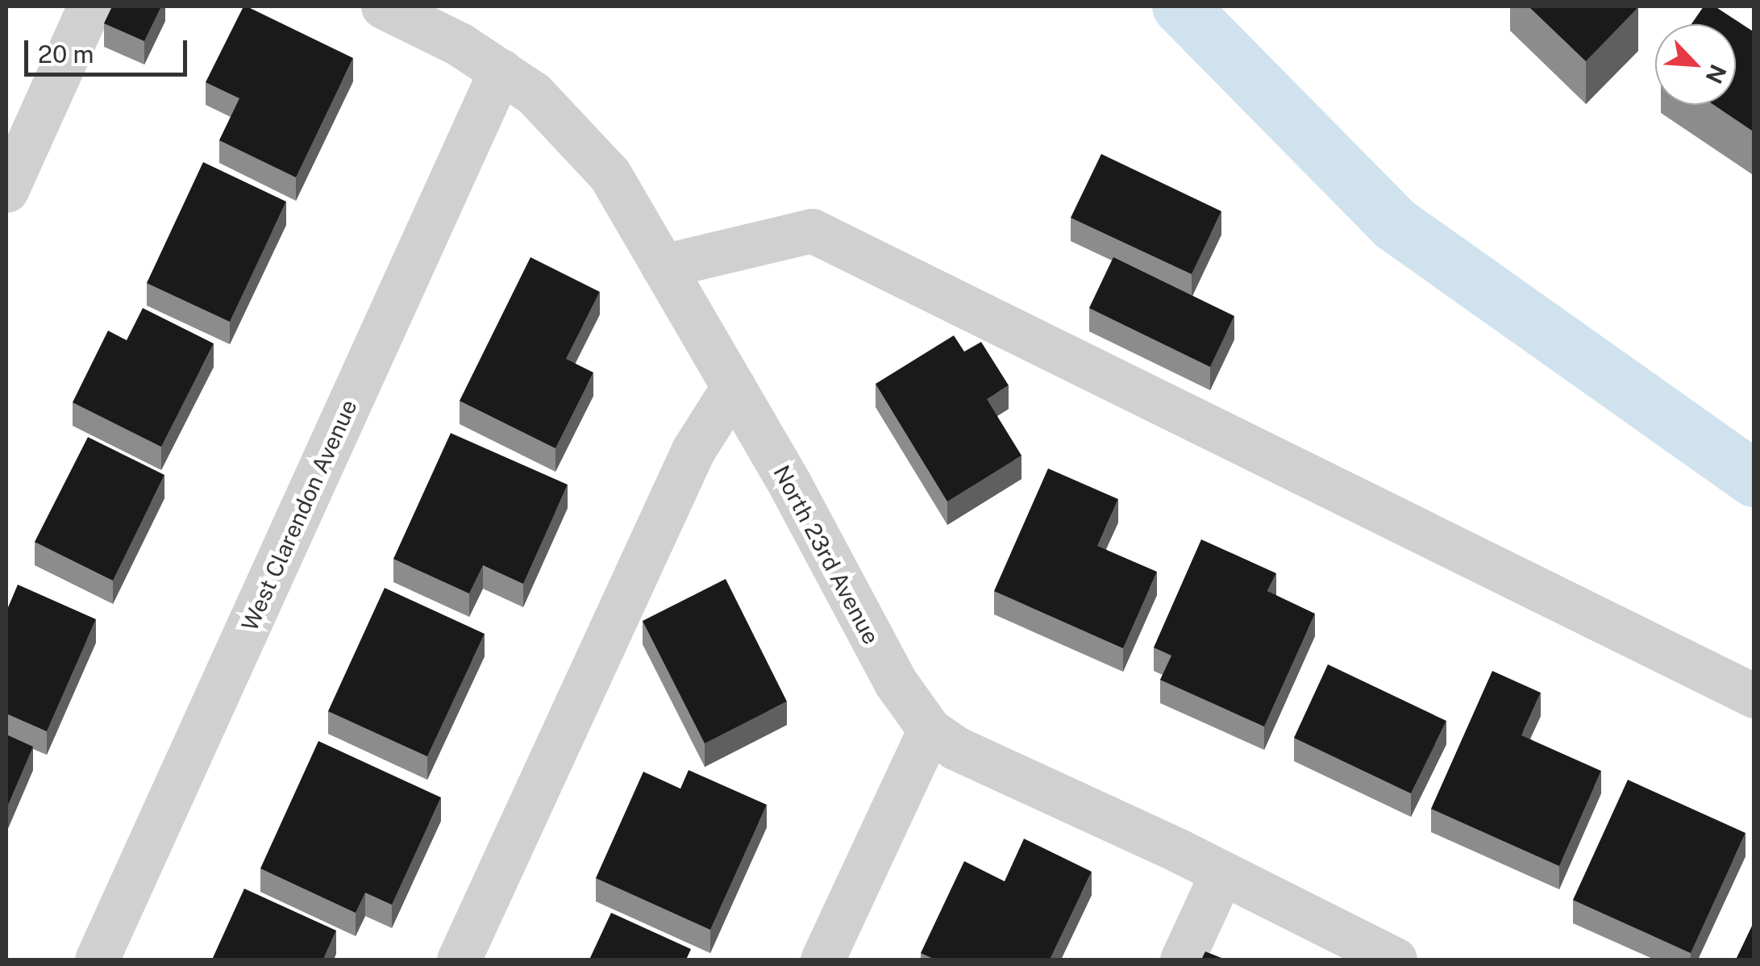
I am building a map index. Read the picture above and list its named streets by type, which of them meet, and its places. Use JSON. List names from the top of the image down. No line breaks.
{"streets":{"street":["West Clarendon Avenue","North 23rd Avenue"]},"crossings":[["West Clarendon Avenue","North 23rd Avenue"]],"scale_bar":"20 m","north":"bottom right"}
